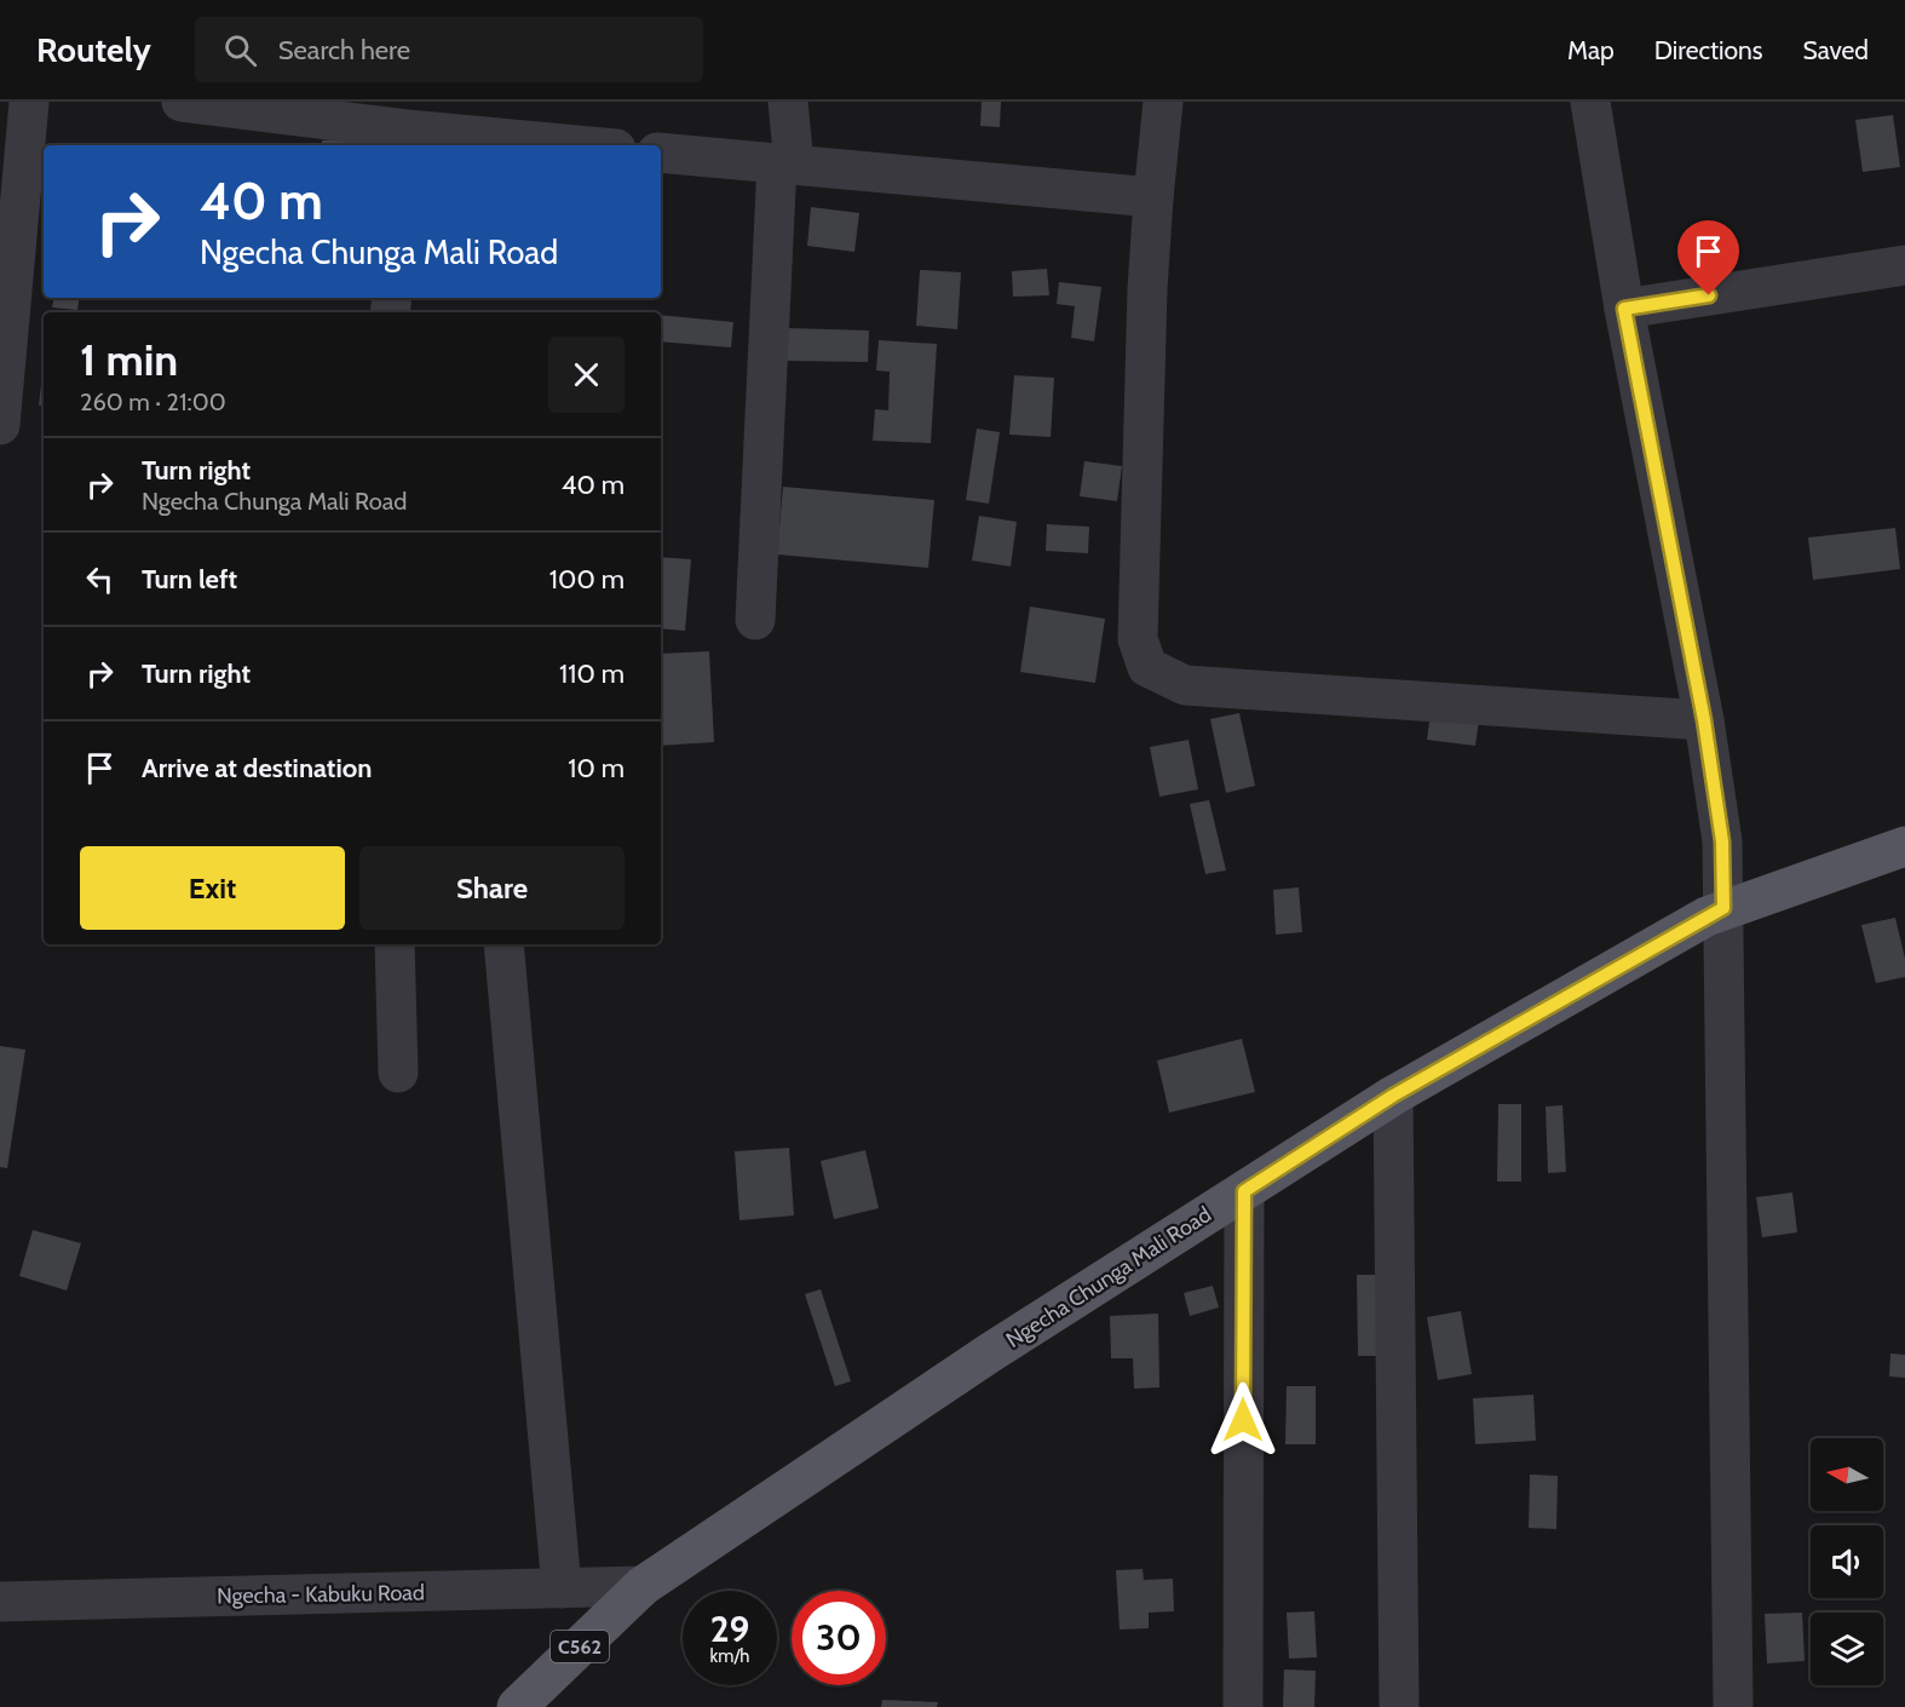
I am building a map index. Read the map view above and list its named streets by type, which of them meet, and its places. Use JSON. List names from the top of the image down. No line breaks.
{"streets":{"main road":["Ngecha Chunga Mali Road","C562"],"street":["Ngecha - Kabuku Road"]},"crossings":[["Ngecha Chunga Mali Road","Ngecha - Kabuku Road"]],"north":"left","page":{"header":"Routely","search":"Search here","nav":["Map","Directions","Saved"],"turn":["40 m","Ngecha Chunga Mali Road"],"heading":["1 min","260 m · 21:00"],"list":[{"name":"Turn right","note":"Ngecha Chunga Mali Road","value":"40 m"},{"name":"Turn left","value":"100 m"},{"name":"Turn right","value":"110 m"},{"name":"Arrive at destination","value":"10 m"}],"buttons":["Exit","Share"],"speed":"29 km/h","limit":"30"}}
